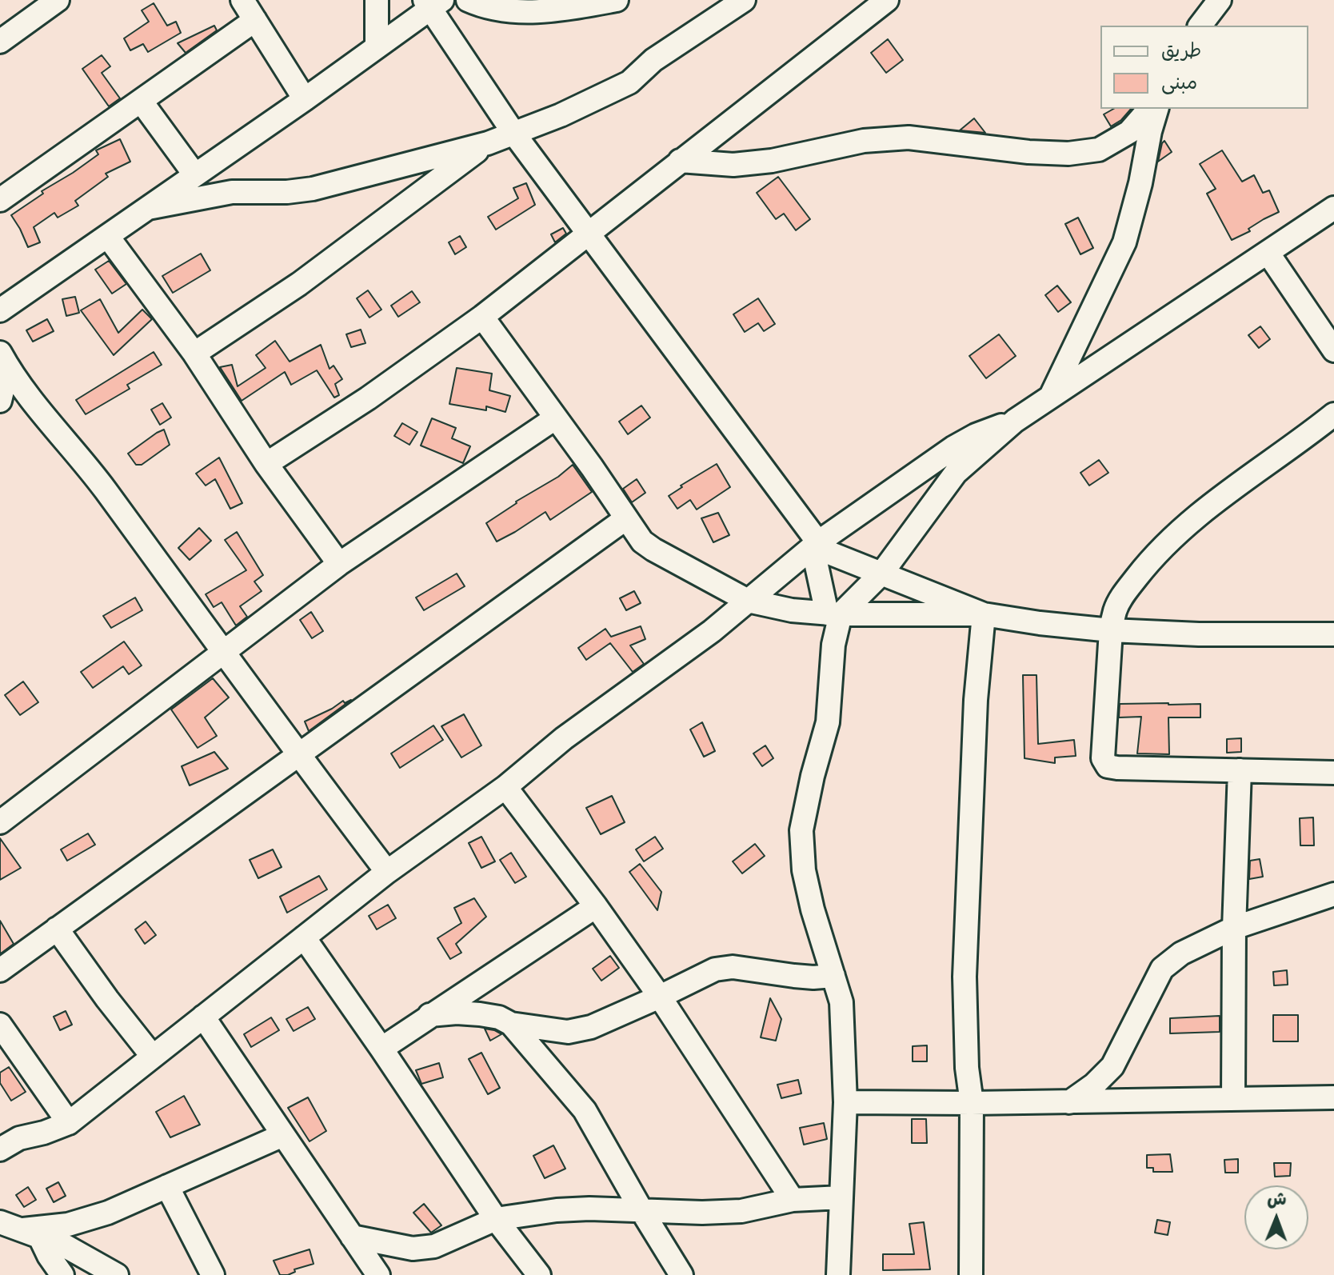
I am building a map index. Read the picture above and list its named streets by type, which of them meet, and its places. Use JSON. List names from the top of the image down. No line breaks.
{"legend":["طريق","مبنى"],"north":"top"}
